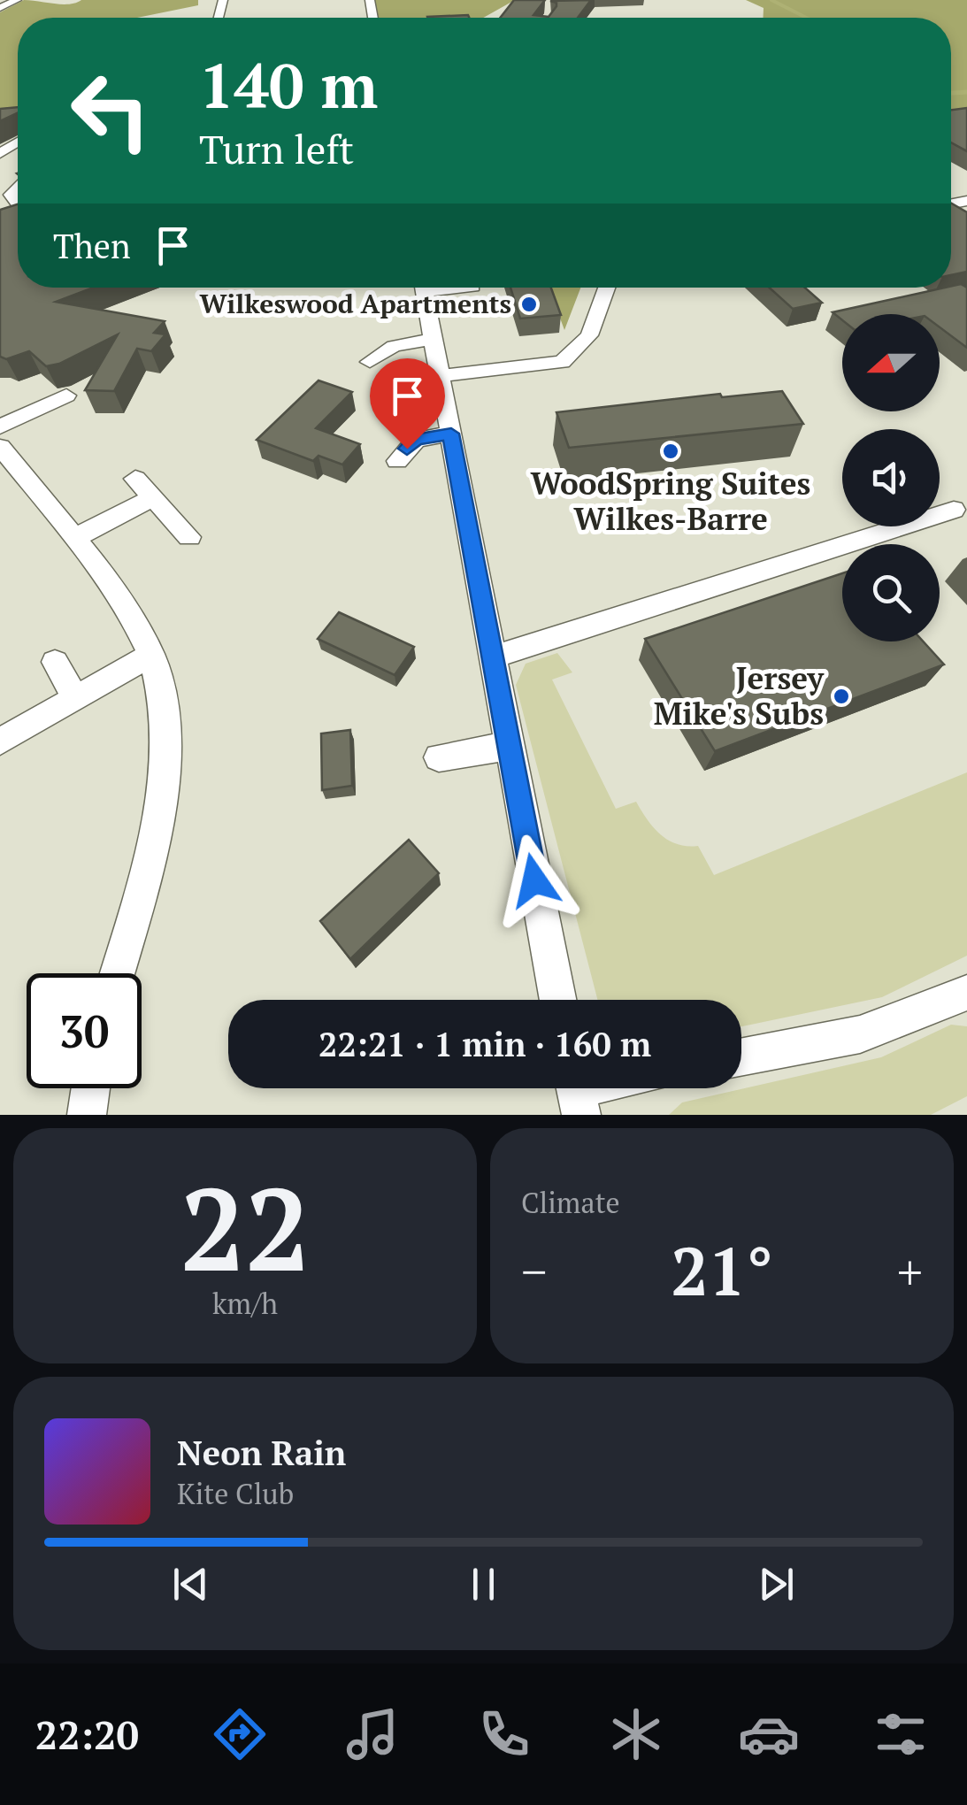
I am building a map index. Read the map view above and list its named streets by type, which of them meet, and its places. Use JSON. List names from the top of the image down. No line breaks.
{"places":["Wilkeswood Apartments","WoodSpring Suites Wilkes-Barre","Jersey Mike's Subs"],"north":"left","page":{"turn":["140 m","Turn left"],"then":"Then","limit":"30","trip":"22:21 · 1 min · 160 m","tile":[["22","km/h"],"Climate"],"heat":["−","21°","+"],"song":["Neon Rain","Kite Club"],"tabs":"22:20"}}
